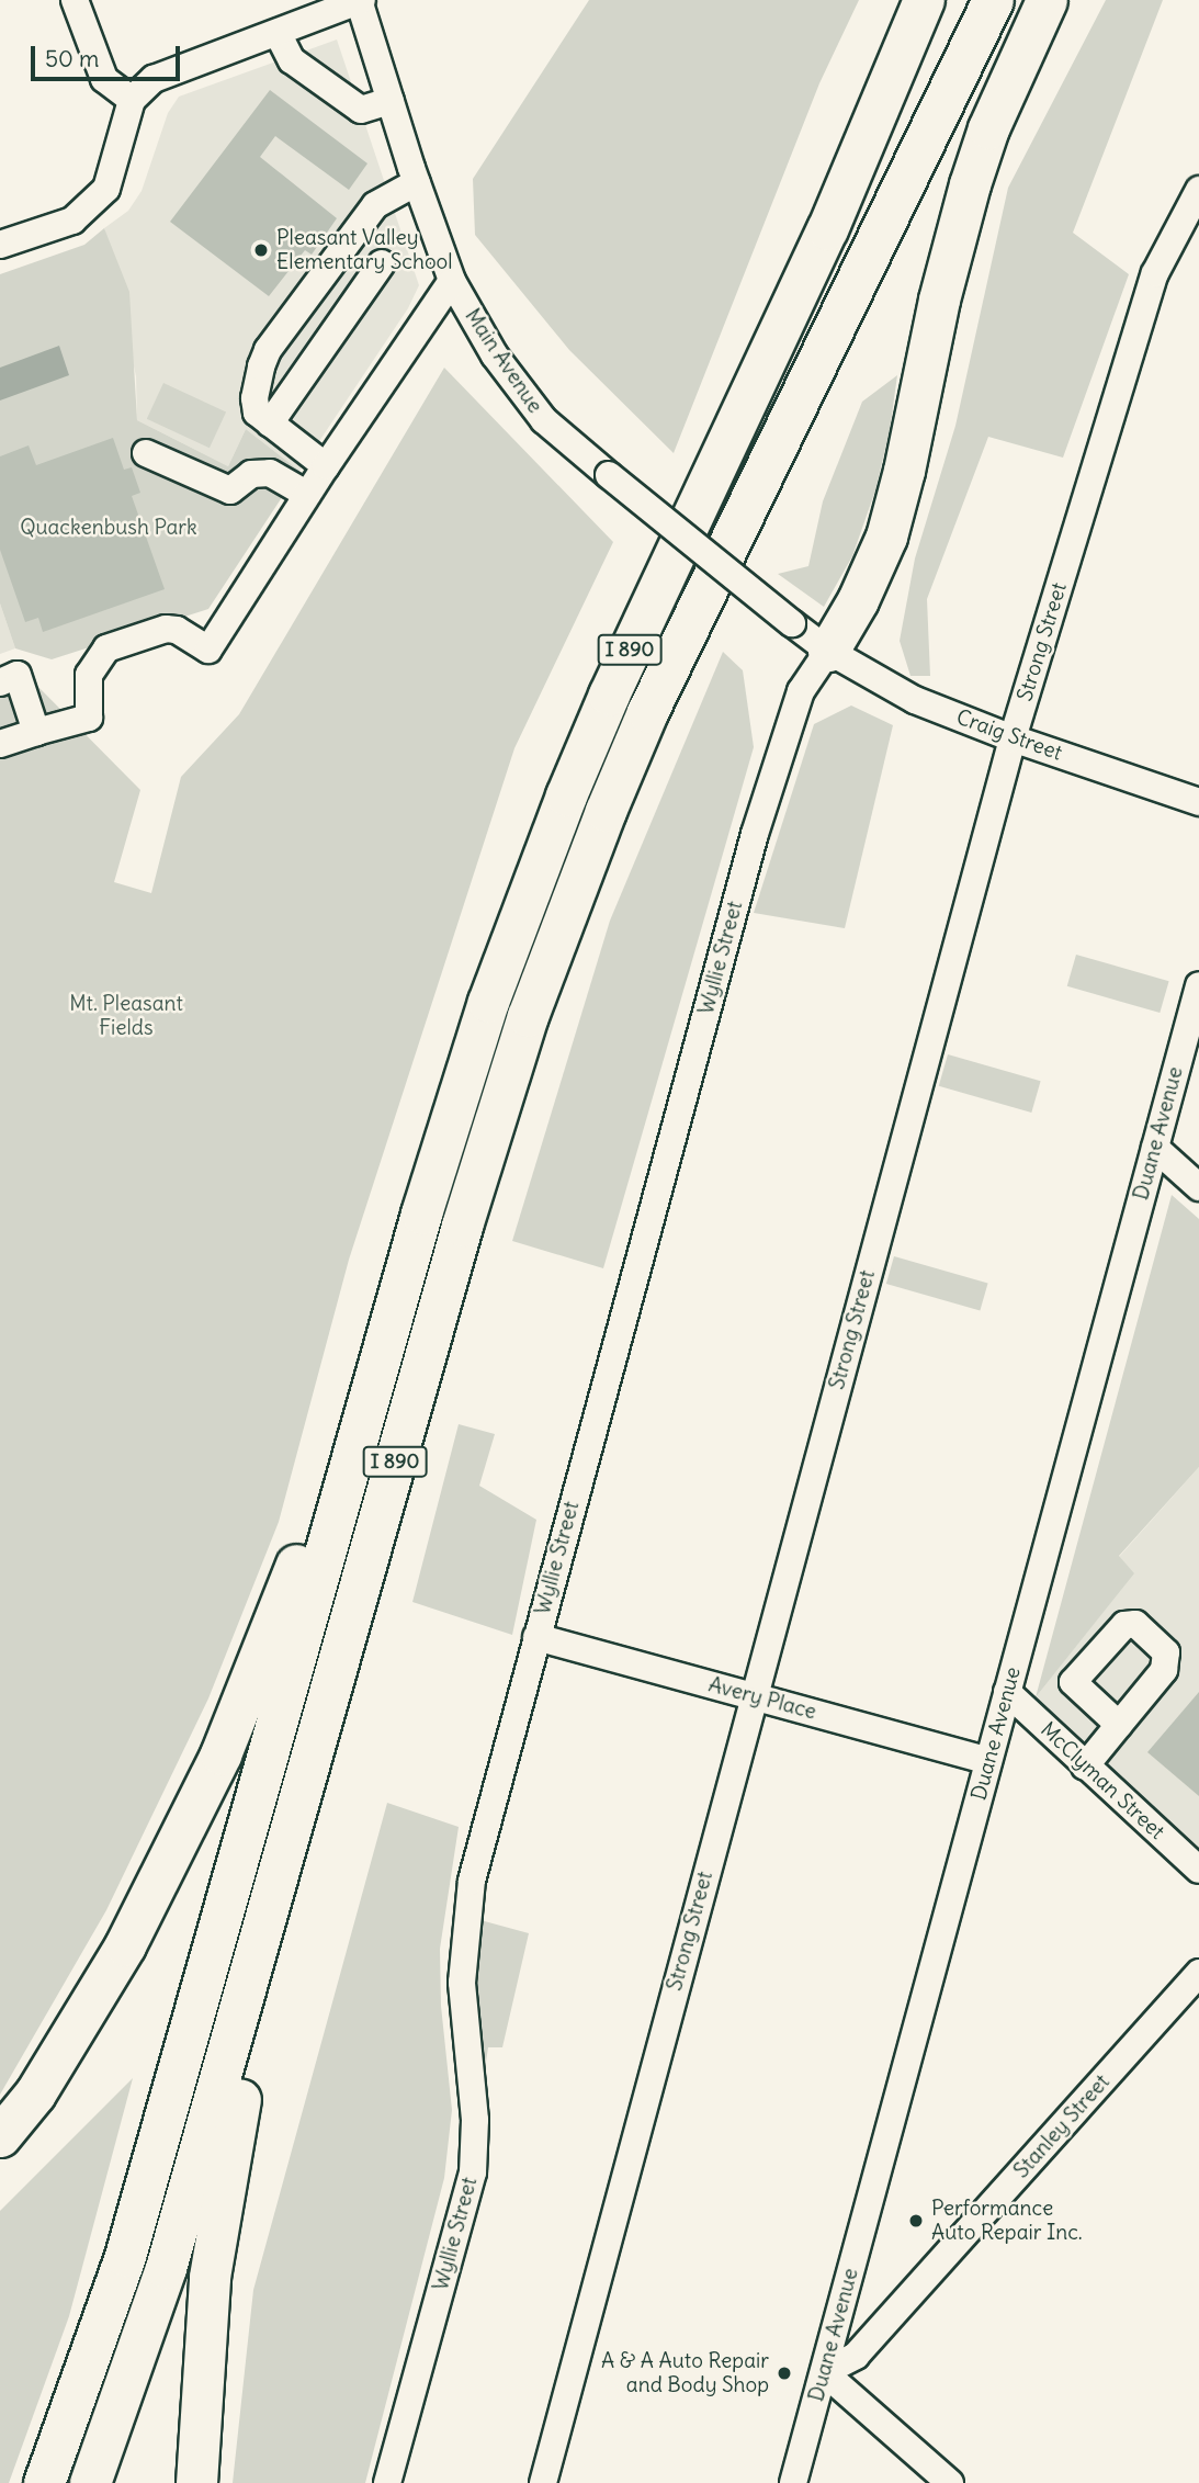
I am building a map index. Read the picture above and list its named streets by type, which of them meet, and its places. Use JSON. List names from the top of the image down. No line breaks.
{"streets":{"highway":["I 890"],"street":["Main Avenue","Strong Street","Craig Street","Wyllie Street","Duane Avenue","Avery Place","McClyman Street","Stanley Street"]},"crossings":[["Main Avenue","Craig Street"],["Main Avenue","Wyllie Street"],["Strong Street","Craig Street"],["Strong Street","Avery Place"],["Craig Street","Wyllie Street"],["Wyllie Street","Avery Place"],["Duane Avenue","Avery Place"],["Duane Avenue","McClyman Street"],["Duane Avenue","Stanley Street"]],"parks":["Quackenbush Park","Mt. Pleasant Fields"],"places":["Pleasant Valley Elementary School","Performance Auto Repair Inc.","A & A Auto Repair and Body Shop"],"scale_bar":"50 m"}
